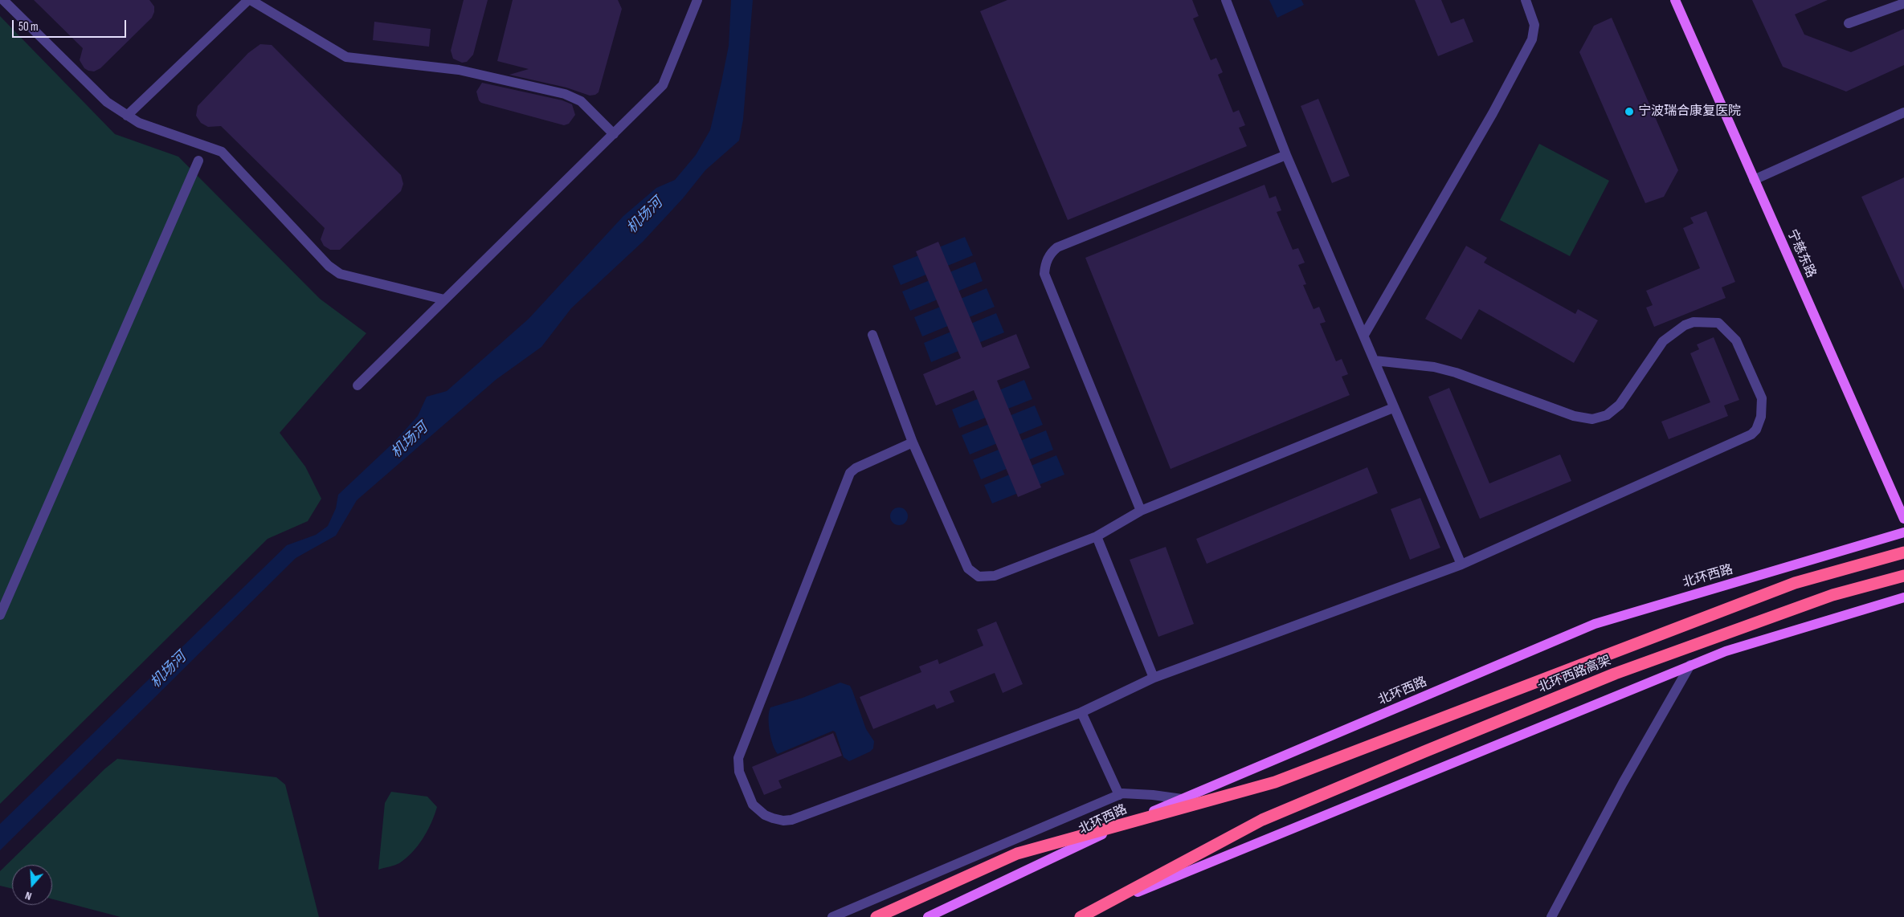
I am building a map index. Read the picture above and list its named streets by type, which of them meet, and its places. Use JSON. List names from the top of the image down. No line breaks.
{"streets":{"highway":["北环西路高架"],"main road":["宁慈东路","北环西路"]},"water":["机场河"],"places":["宁波瑞合康复医院"],"scale_bar":"50 m","north":"bottom"}
